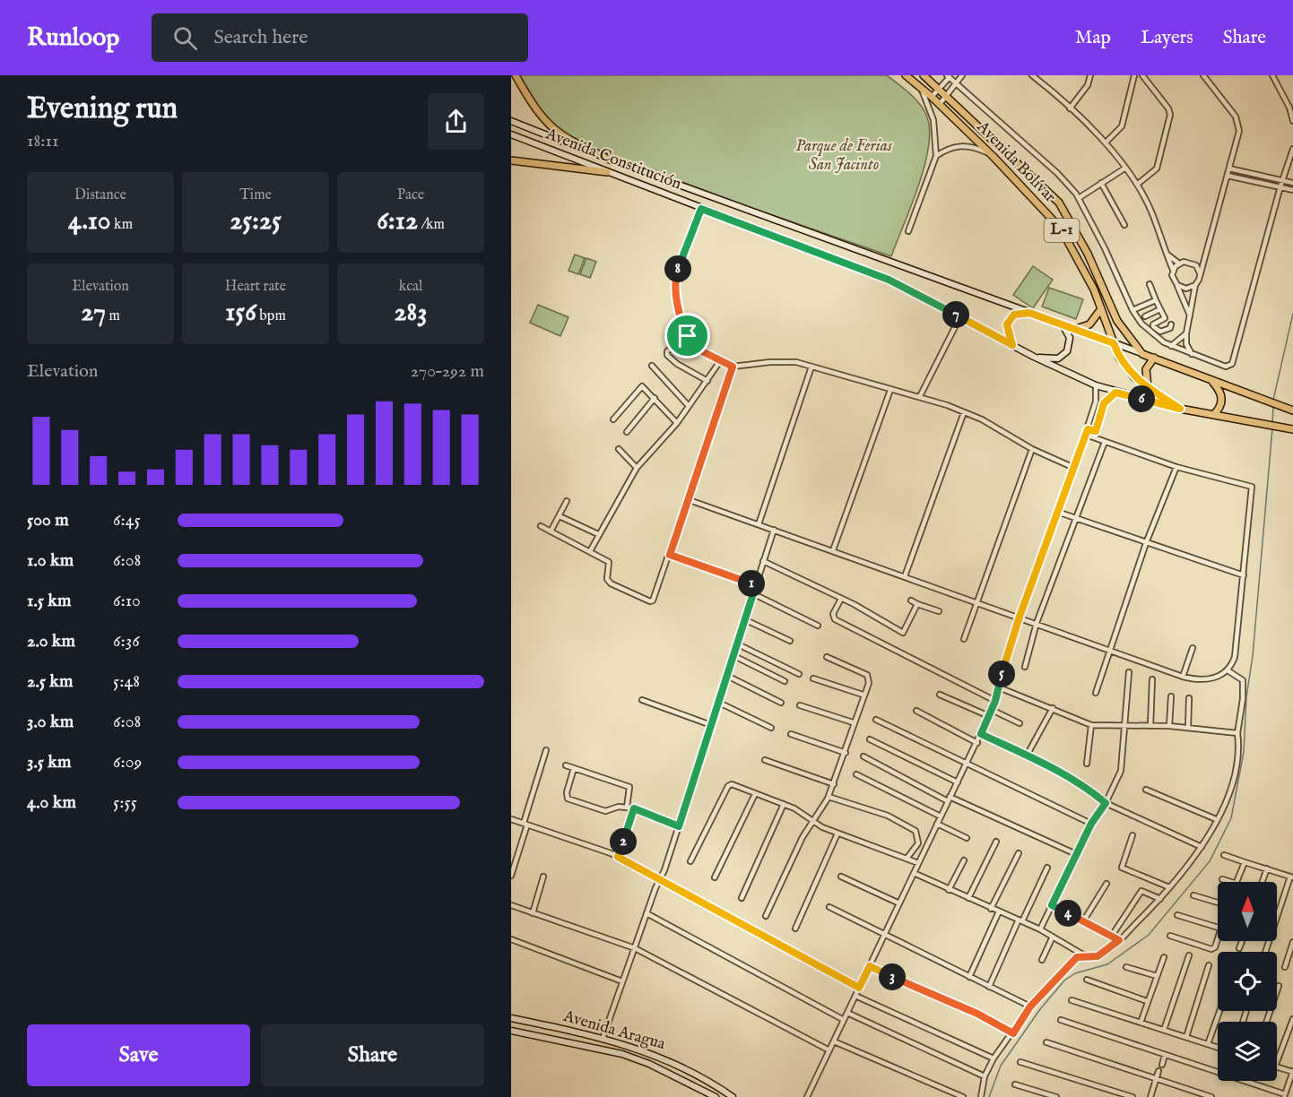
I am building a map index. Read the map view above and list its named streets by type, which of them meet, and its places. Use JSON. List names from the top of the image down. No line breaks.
{"streets":{"main road":["Avenida Bolívar","L-1"],"street":["Avenida Constitución","Avenida Aragua"]},"crossings":[["Avenida Constitución","Avenida Bolívar"],["Avenida Constitución","L-1"],["Avenida Bolívar","L-1"]],"parks":["Parque de Ferias San Jacinto"],"north":"top","page":{"header":"Runloop","search":"Search here","nav":["Map","Layers","Share"],"heading":["Evening run","18:11"],"stats":[["Distance","4.10 km"],["Time","25:25"],["Pace","6:12 /km"],["Elevation","27 m"],["Heart rate","156 bpm"],["kcal","283"]],"pins":["8","7","6","1","5","2","4","3"],"chart":["Elevation","270–292 m"],"list":[{"name":"500 m","note":"6:45"},{"name":"1.0 km","note":"6:08"},{"name":"1.5 km","note":"6:10"},{"name":"2.0 km","note":"6:36"},{"name":"2.5 km","note":"5:48"},{"name":"3.0 km","note":"6:08"},{"name":"3.5 km","note":"6:09"},{"name":"4.0 km","note":"5:55"}],"buttons":["Save","Share"]}}
